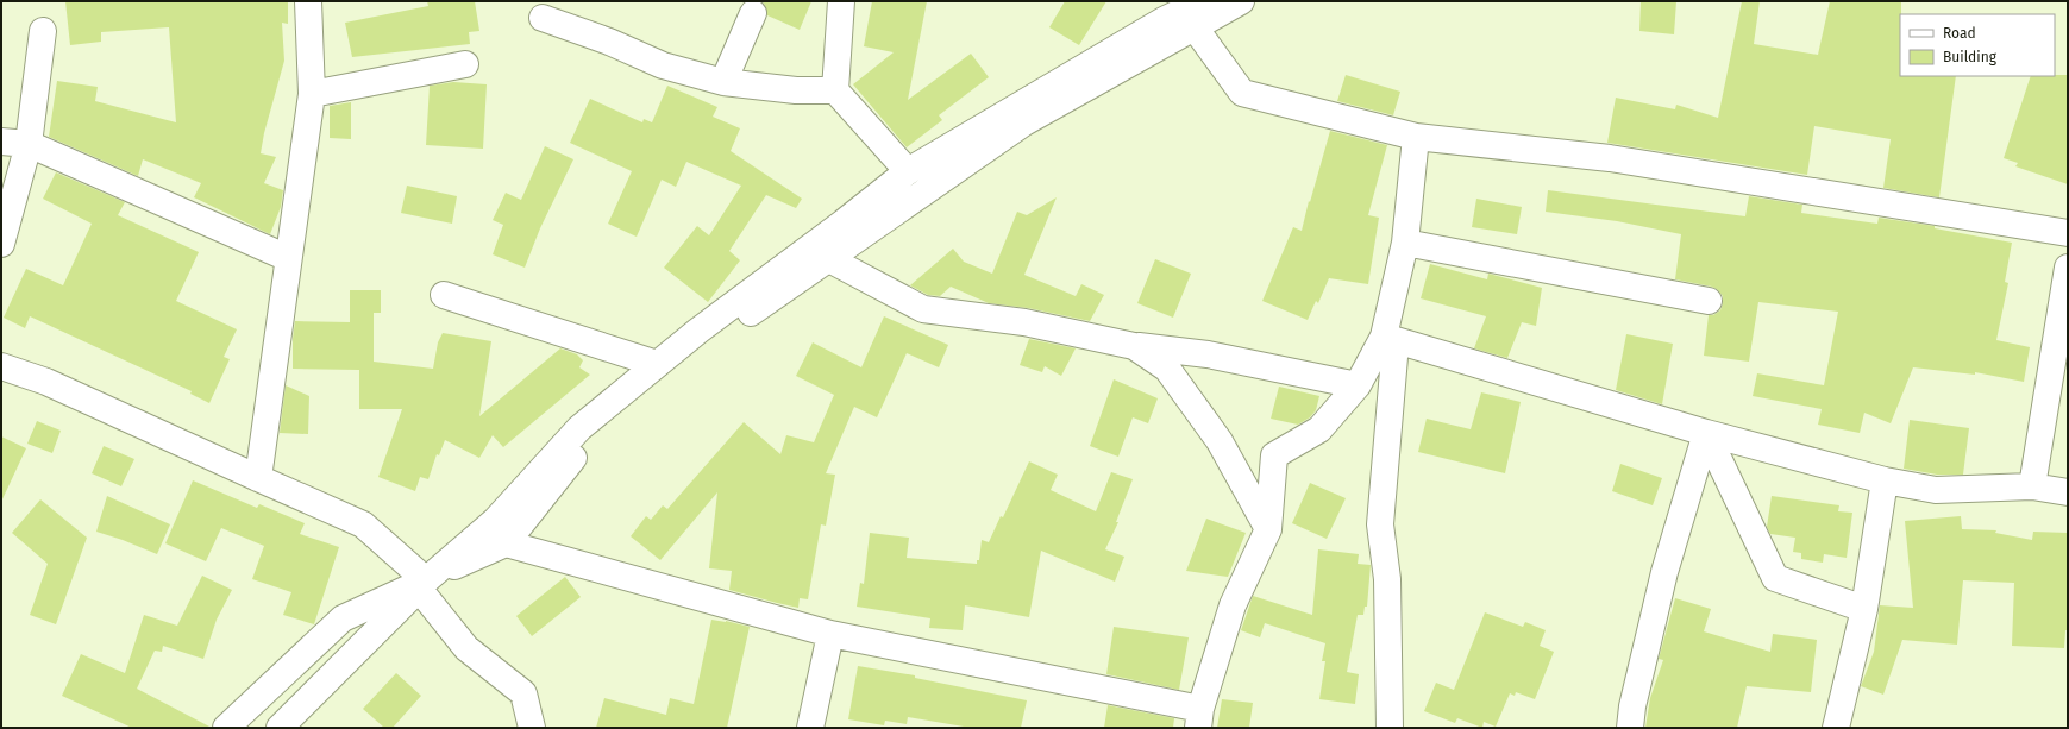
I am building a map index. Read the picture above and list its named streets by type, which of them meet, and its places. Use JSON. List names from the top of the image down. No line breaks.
{"legend":["Road","Building"]}
